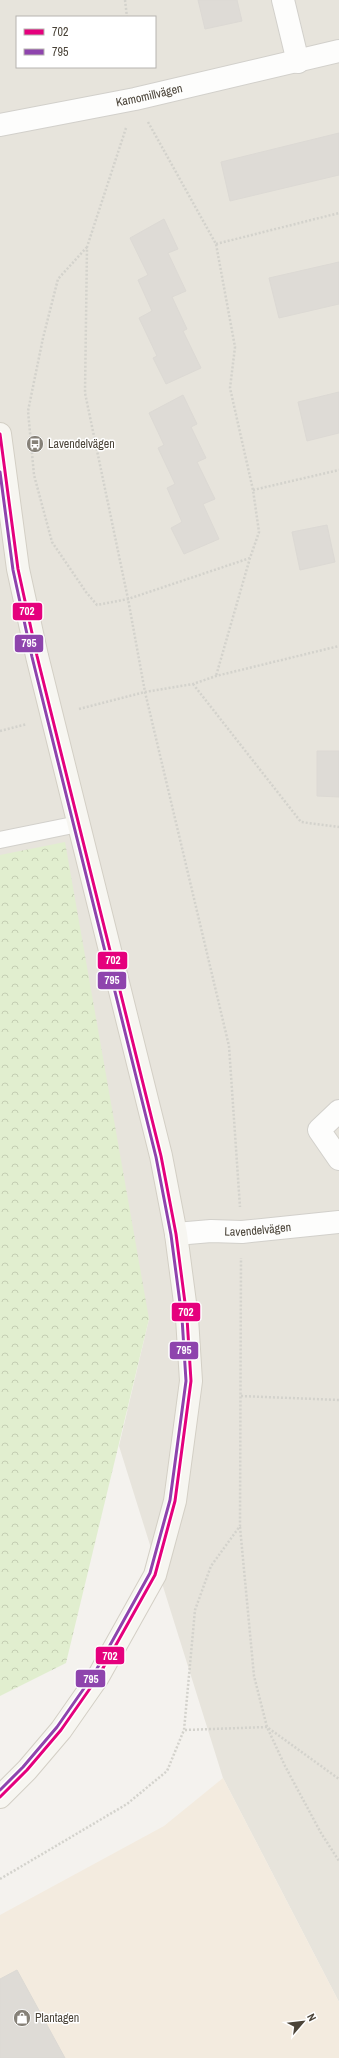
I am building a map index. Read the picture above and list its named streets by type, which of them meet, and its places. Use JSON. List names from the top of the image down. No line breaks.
{"streets":{"street":["Kamomillvägen","Lavendelvägen"]},"places":{"bus stop":["Lavendelvägen"],"shop":["Plantagen"]},"lines":["transit line 702","transit line 795"],"legend":["702","795"],"north":"top right"}
